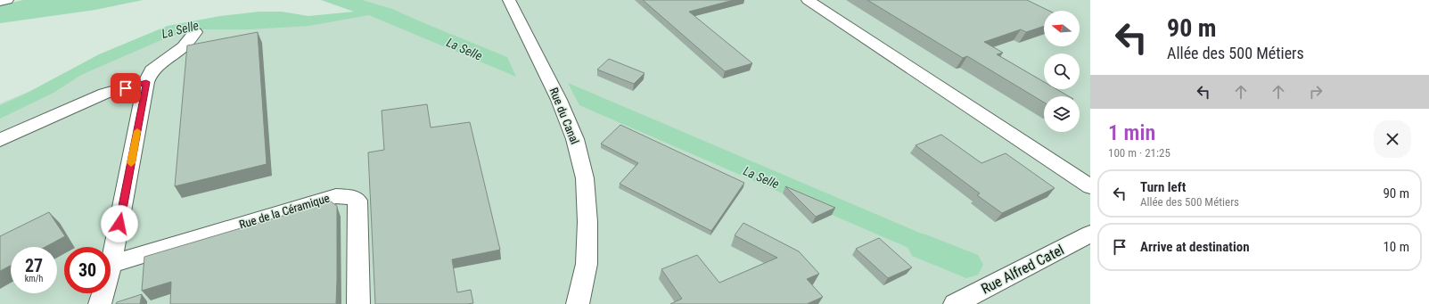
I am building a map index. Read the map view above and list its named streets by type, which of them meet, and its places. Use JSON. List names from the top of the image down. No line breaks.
{"streets":{"street":["Rue du Canal","Rue de la Céramique","Rue Alfred Catel"]},"water":["La Selle"],"north":"left","page":{"turn":["90 m","Allée des 500 Métiers"],"heading":["1 min","100 m · 21:25"],"list":[{"name":"Turn left","note":"Allée des 500 Métiers","value":"90 m"},{"name":"Arrive at destination","value":"10 m"}],"speed":"27 km/h","limit":"30"}}
